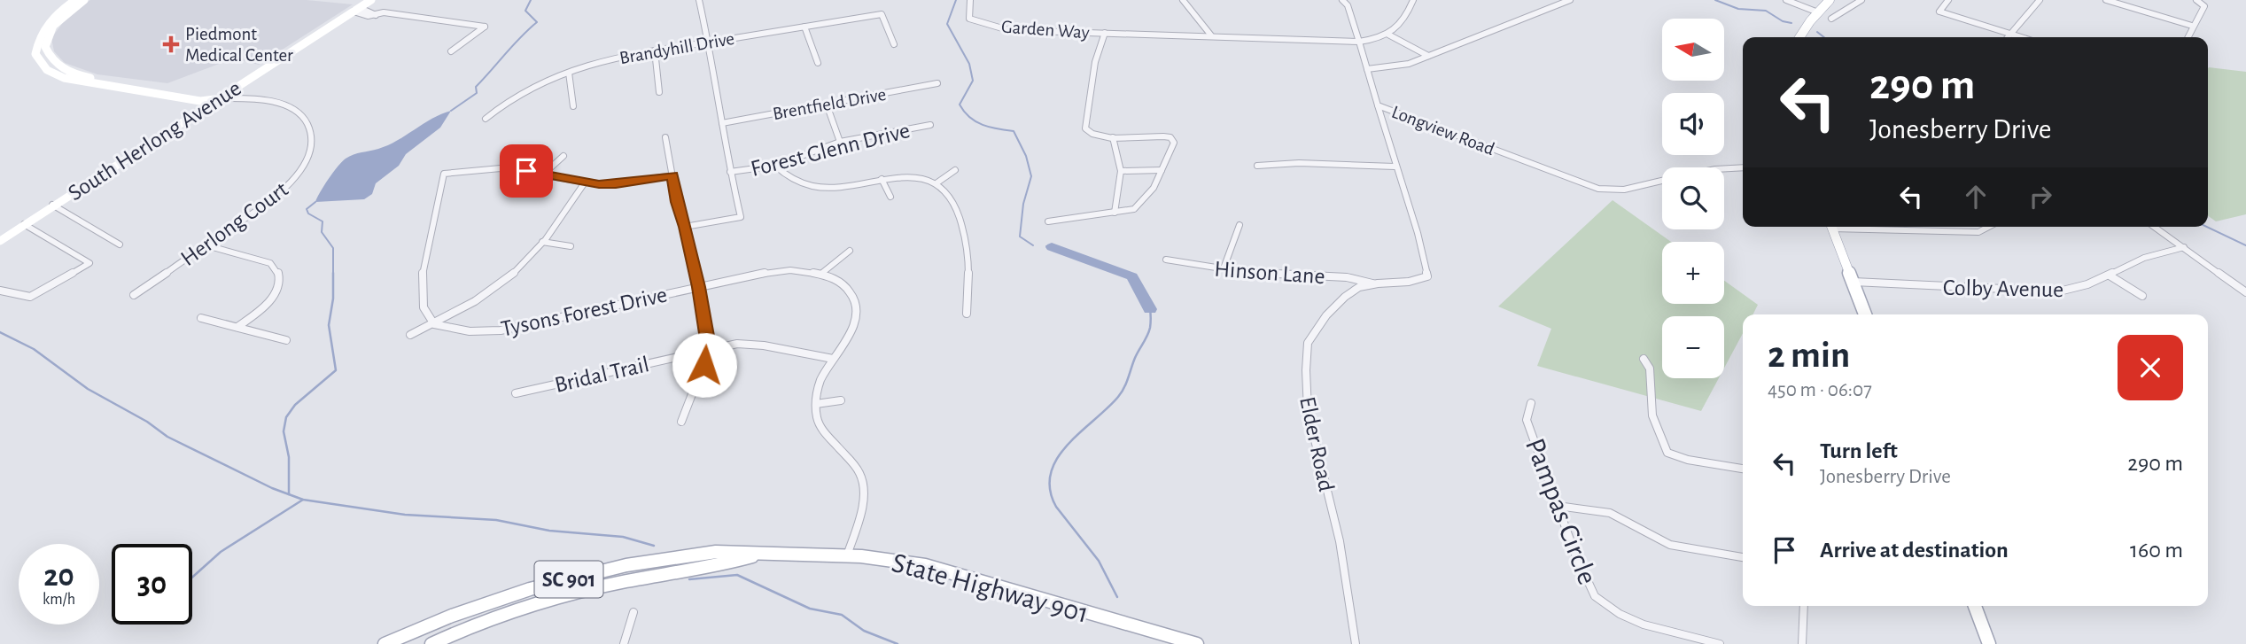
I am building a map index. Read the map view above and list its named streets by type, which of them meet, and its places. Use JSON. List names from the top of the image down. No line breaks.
{"streets":{"main road":["SC 901","State Highway 901"],"street":["Garden Way","Brandyhill Drive","Brentfield Drive","Longview Road","South Herlong Avenue","Forest Glenn Drive","Herlong Court","Hinson Lane","Colby Avenue","Tysons Forest Drive","Bridal Trail","Elder Road","Pampas Circle"]},"crossings":[["Longview Road","Elder Road"],["South Herlong Avenue","Herlong Court"],["Hinson Lane","Elder Road"],["Tysons Forest Drive","Bridal Trail"],["Tysons Forest Drive","State Highway 901"],["SC 901","State Highway 901"]],"places":{"health":["Piedmont Medical Center"]},"north":"left","page":{"map_buttons":["+","−"],"turn":["290 m","Jonesberry Drive"],"heading":["2 min","450 m · 06:07"],"list":[{"name":"Turn left","note":"Jonesberry Drive","value":"290 m"},{"name":"Arrive at destination","value":"160 m"}],"speed":"20 km/h","limit":"30"}}
